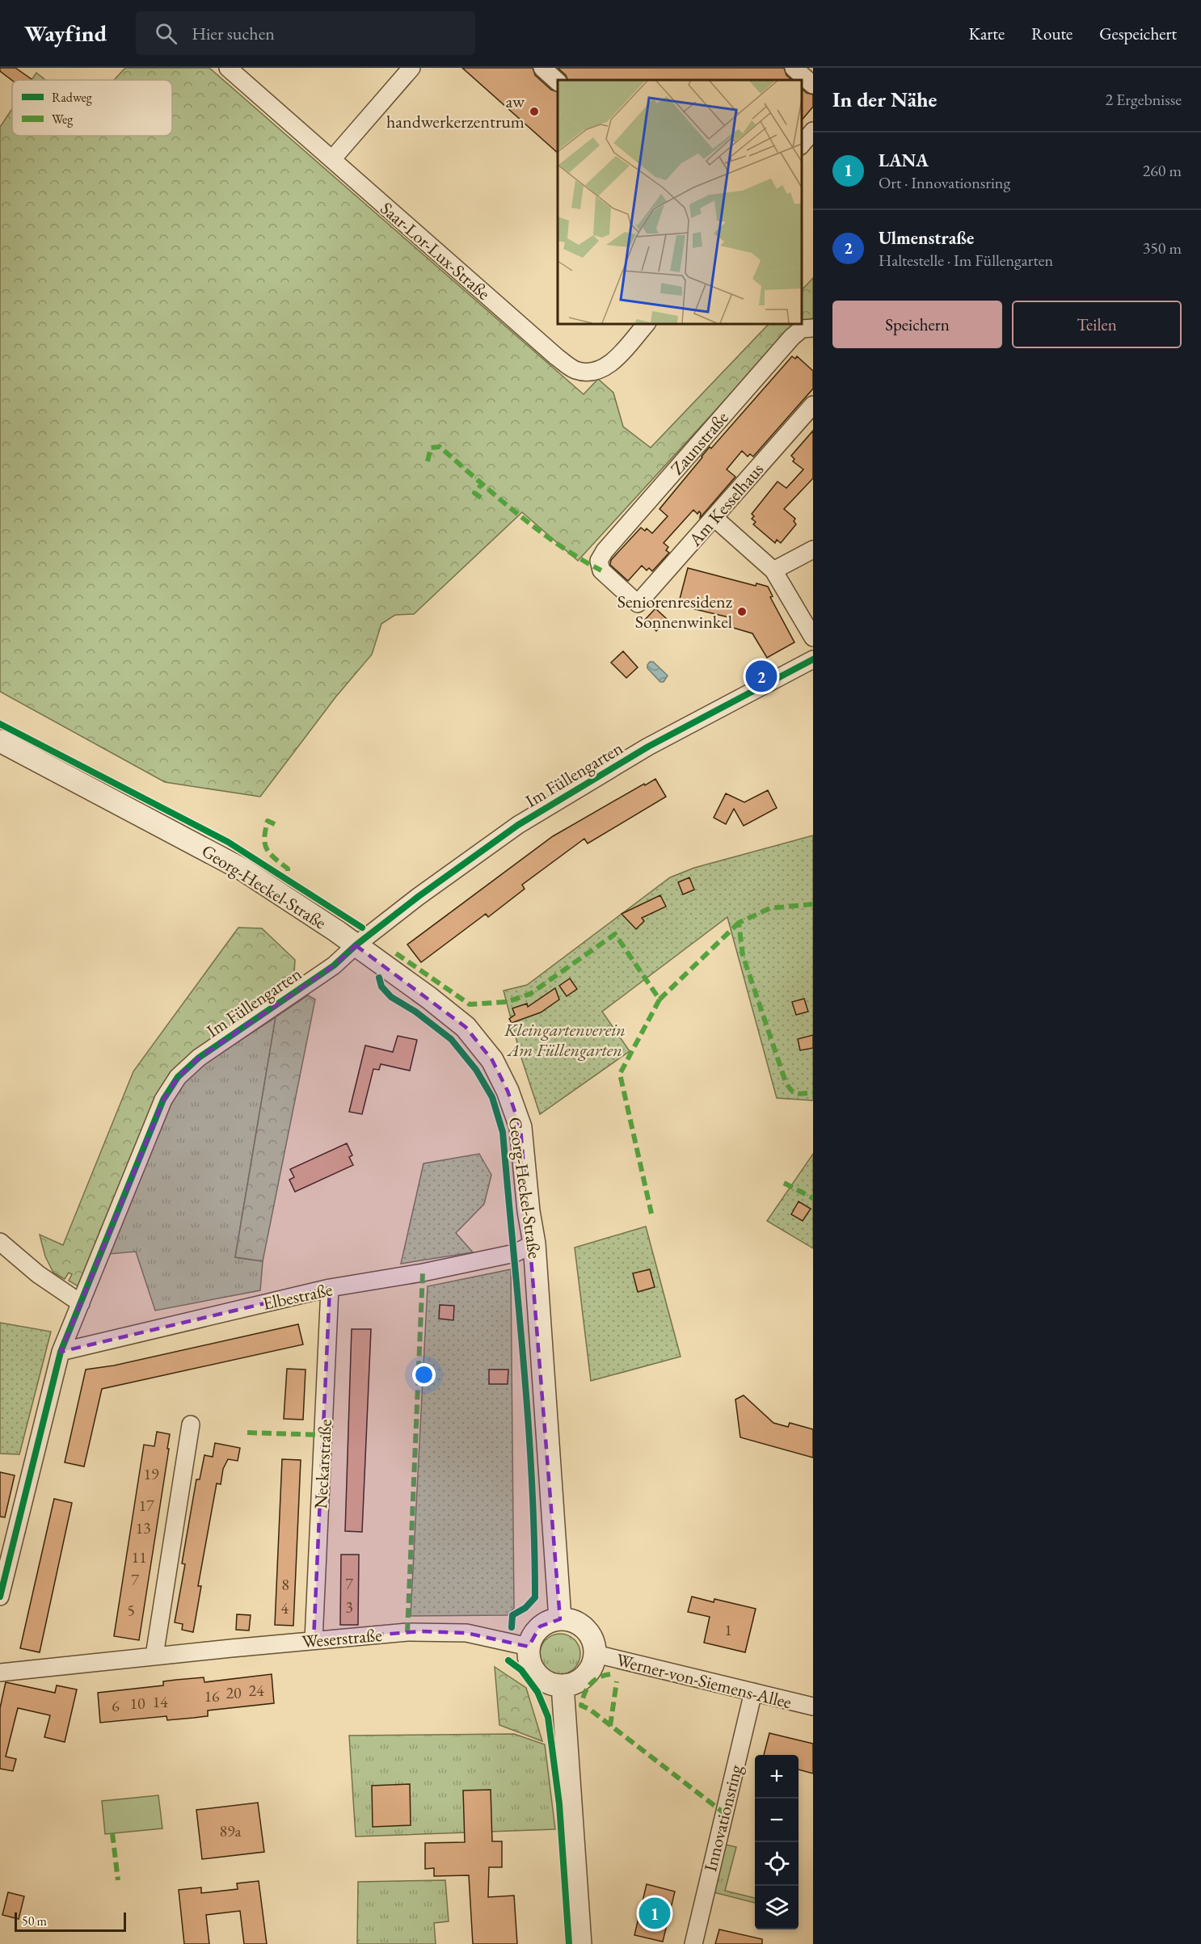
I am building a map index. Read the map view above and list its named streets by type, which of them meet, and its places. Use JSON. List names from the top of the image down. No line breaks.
{"streets":{"street":["Saar-Lor-Lux-Straße","Zaunstraße","Am Kesselhaus","Im Füllengarten","Georg-Heckel-Straße","Elbestraße","Neckarstraße","Weserstraße","Werner-von-Siemens-Allee","Innovationsring"]},"crossings":[["Zaunstraße","Am Kesselhaus"],["Im Füllengarten","Georg-Heckel-Straße"],["Im Füllengarten","Elbestraße"],["Georg-Heckel-Straße","Elbestraße"],["Georg-Heckel-Straße","Weserstraße"],["Georg-Heckel-Straße","Werner-von-Siemens-Allee"],["Elbestraße","Neckarstraße"],["Neckarstraße","Weserstraße"],["Weserstraße","Werner-von-Siemens-Allee"],["Werner-von-Siemens-Allee","Innovationsring"]],"parks":["Kleingartenverein Am Füllengarten"],"places":["aw handwerkerzentrum","Seniorenresidenz Sonnenwinkel"],"house_numbers":["19","17","13","11","7","7","8","3","4","5","1","24","20","16","14","10","6","89a"],"legend":["Radweg","Weg"],"scale_bar":"50 m","page":{"header":"Wayfind","search":"Hier suchen","nav":["Karte","Route","Gespeichert"],"heading":["In der Nähe","2 Ergebnisse"],"list":[{"mark":"1","name":"LANA","note":"Ort · Innovationsring","value":"260 m"},{"mark":"2","name":"Ulmenstraße","note":"Haltestelle · Im Füllengarten","value":"350 m"}],"buttons":["Speichern","Teilen"],"pins":["2","1"],"map_buttons":["+","−"],"scale":"50 m"}}
